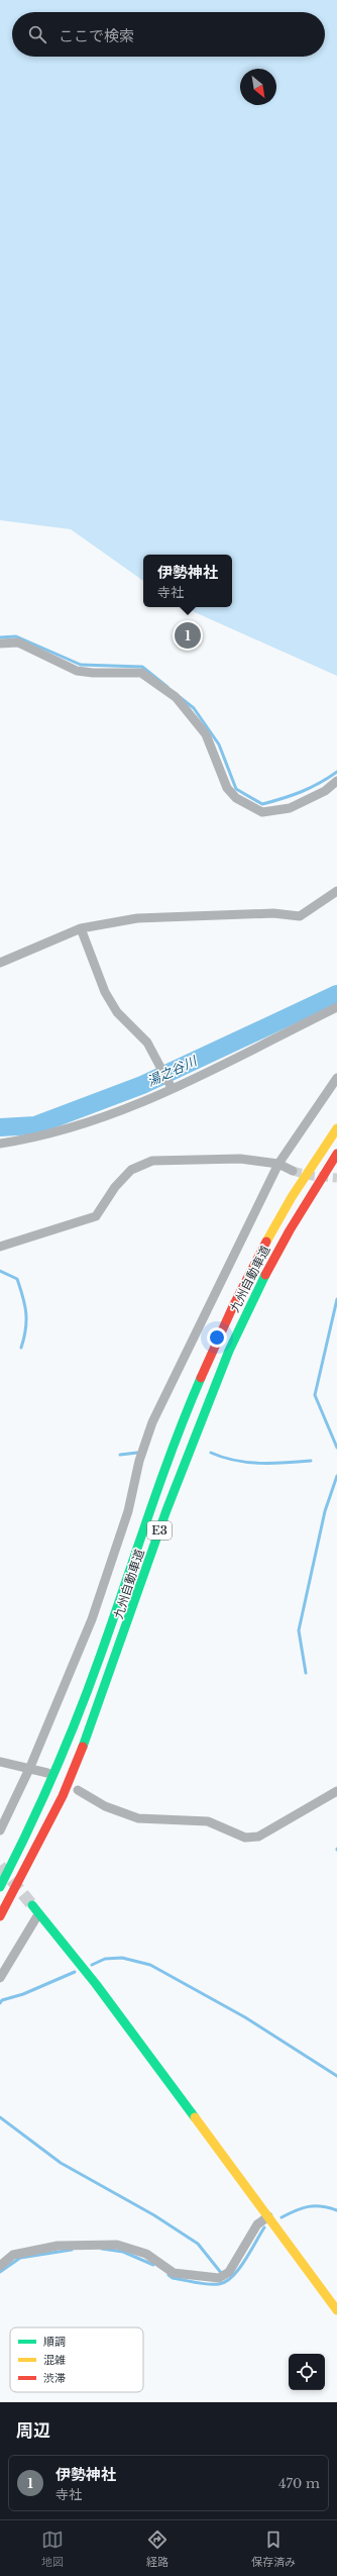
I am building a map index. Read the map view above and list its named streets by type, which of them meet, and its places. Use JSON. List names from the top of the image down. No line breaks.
{"streets":{"main road":["九州自動車道","E3"]},"water":["湯之谷川"],"legend":["順調","混雑","渋滞"],"north":"bottom right","page":{"search":"ここで検索","popup":["伊勢神社","寺社"],"pins":"1","heading":"周辺","list":[{"mark":"1","name":"伊勢神社","note":"寺社","value":"470 m"}],"nav":["地図","経路","保存済み"]}}
